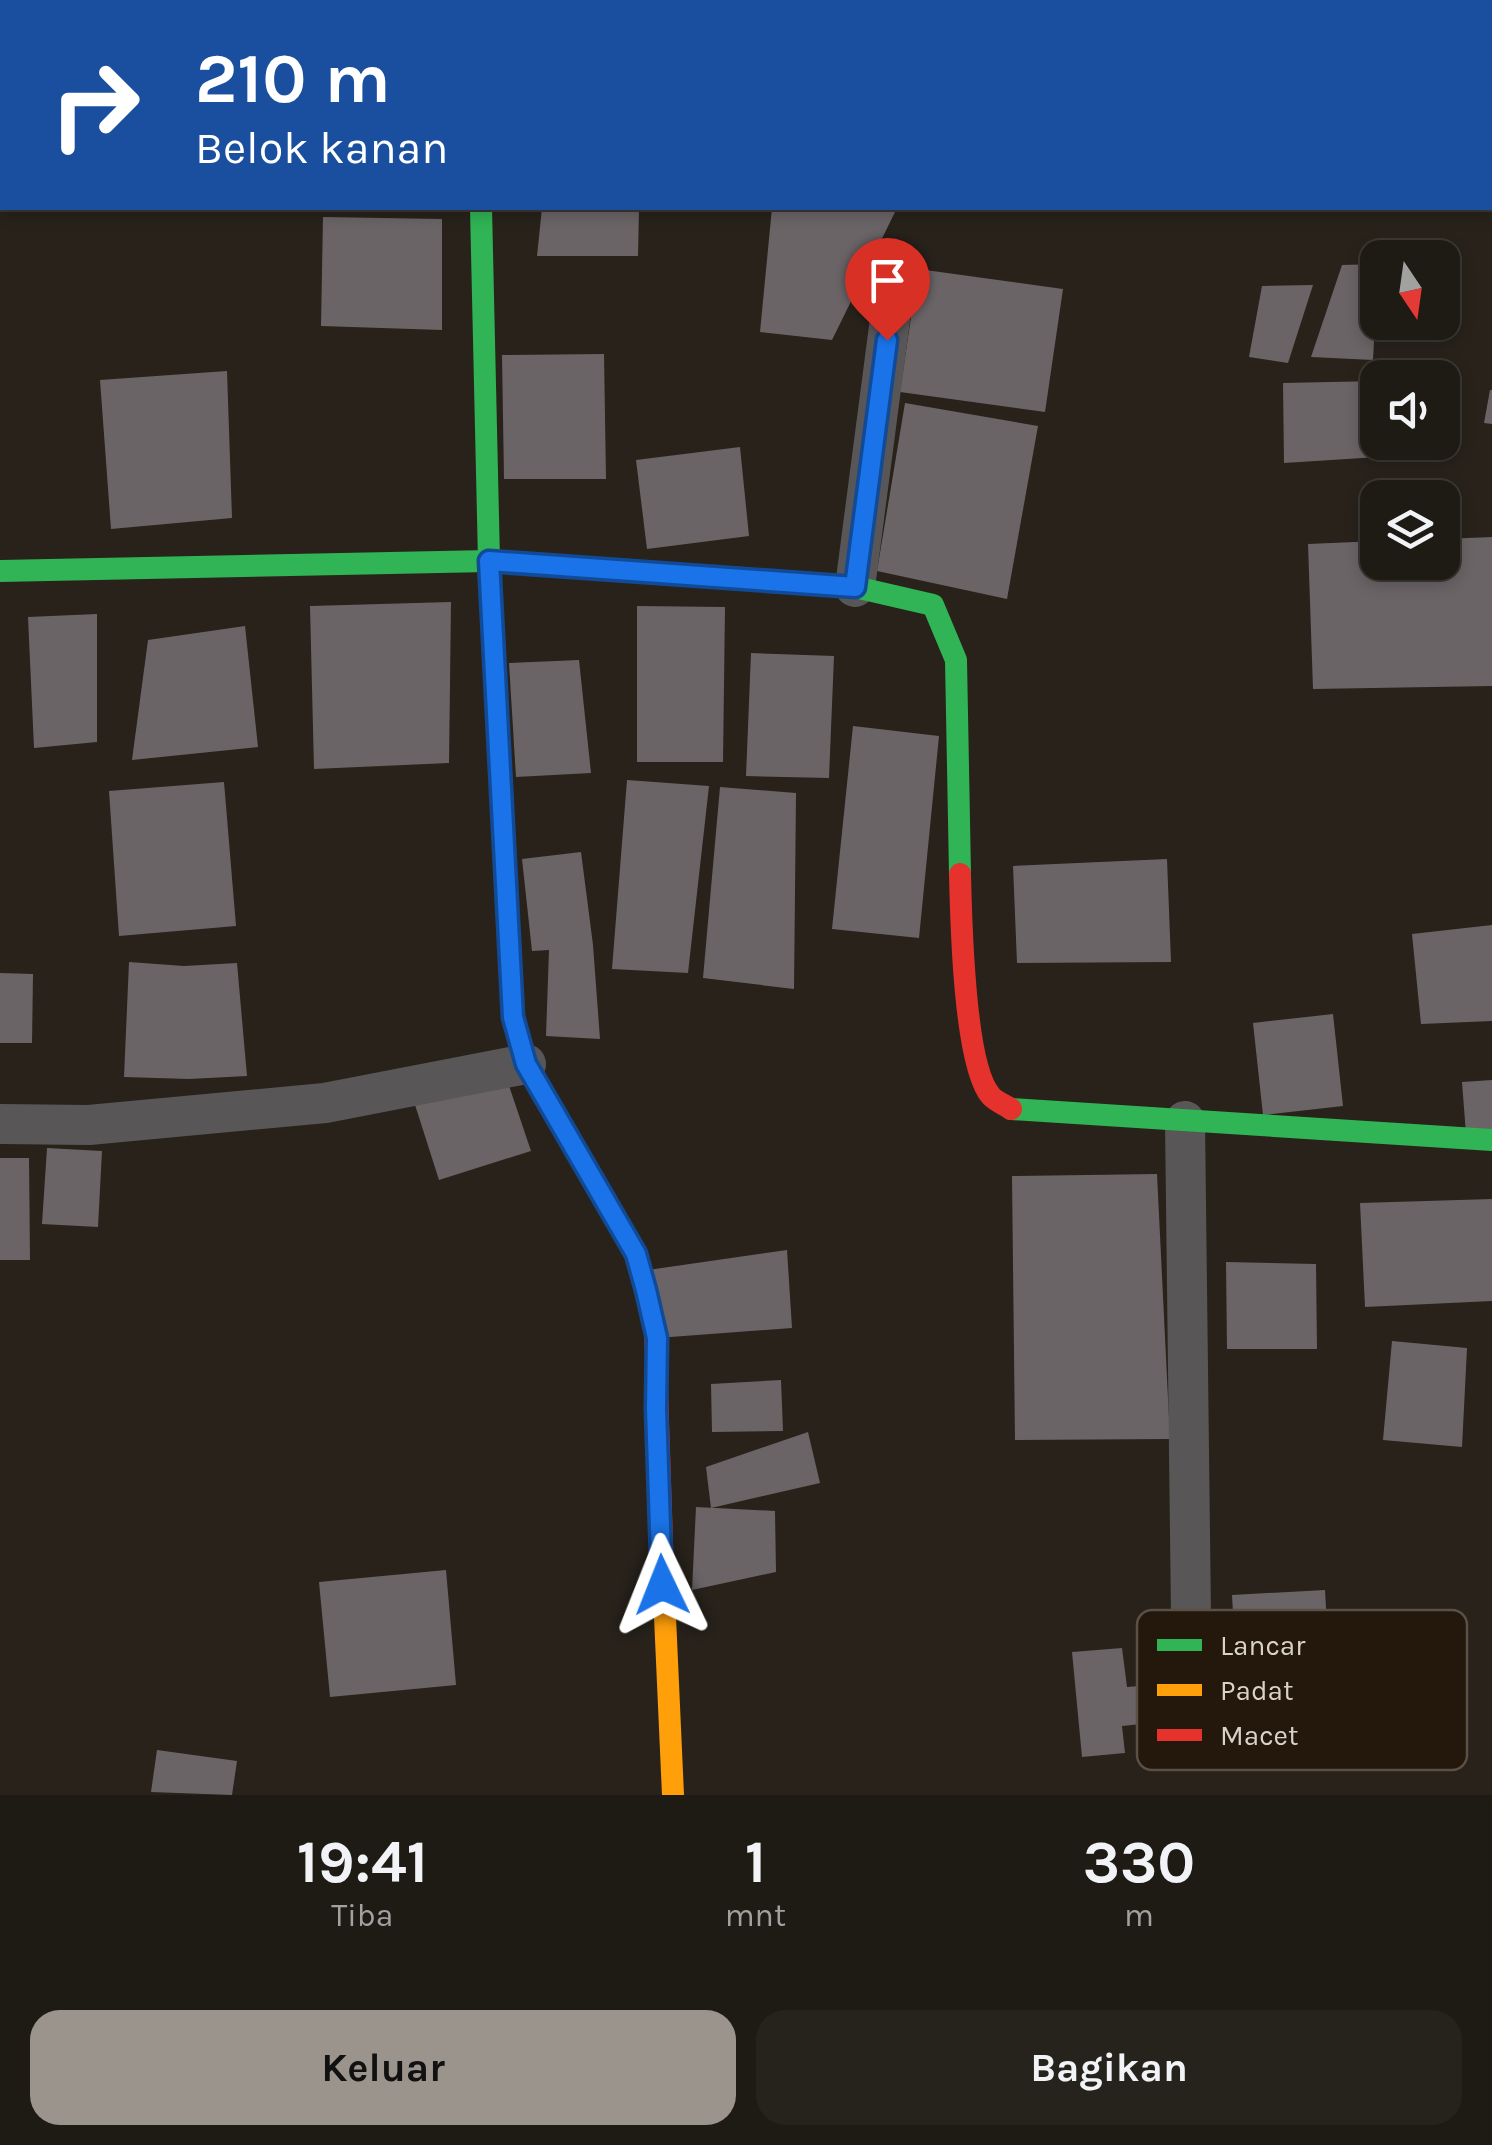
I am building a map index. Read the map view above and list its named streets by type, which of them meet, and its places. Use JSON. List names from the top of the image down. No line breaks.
{"legend":["Lancar","Padat","Macet"],"north":"bottom","page":{"turn":["210 m","Belok kanan"],"eta":["19:41","Tiba","1","mnt","330","m"],"buttons":["Keluar","Bagikan"]}}
